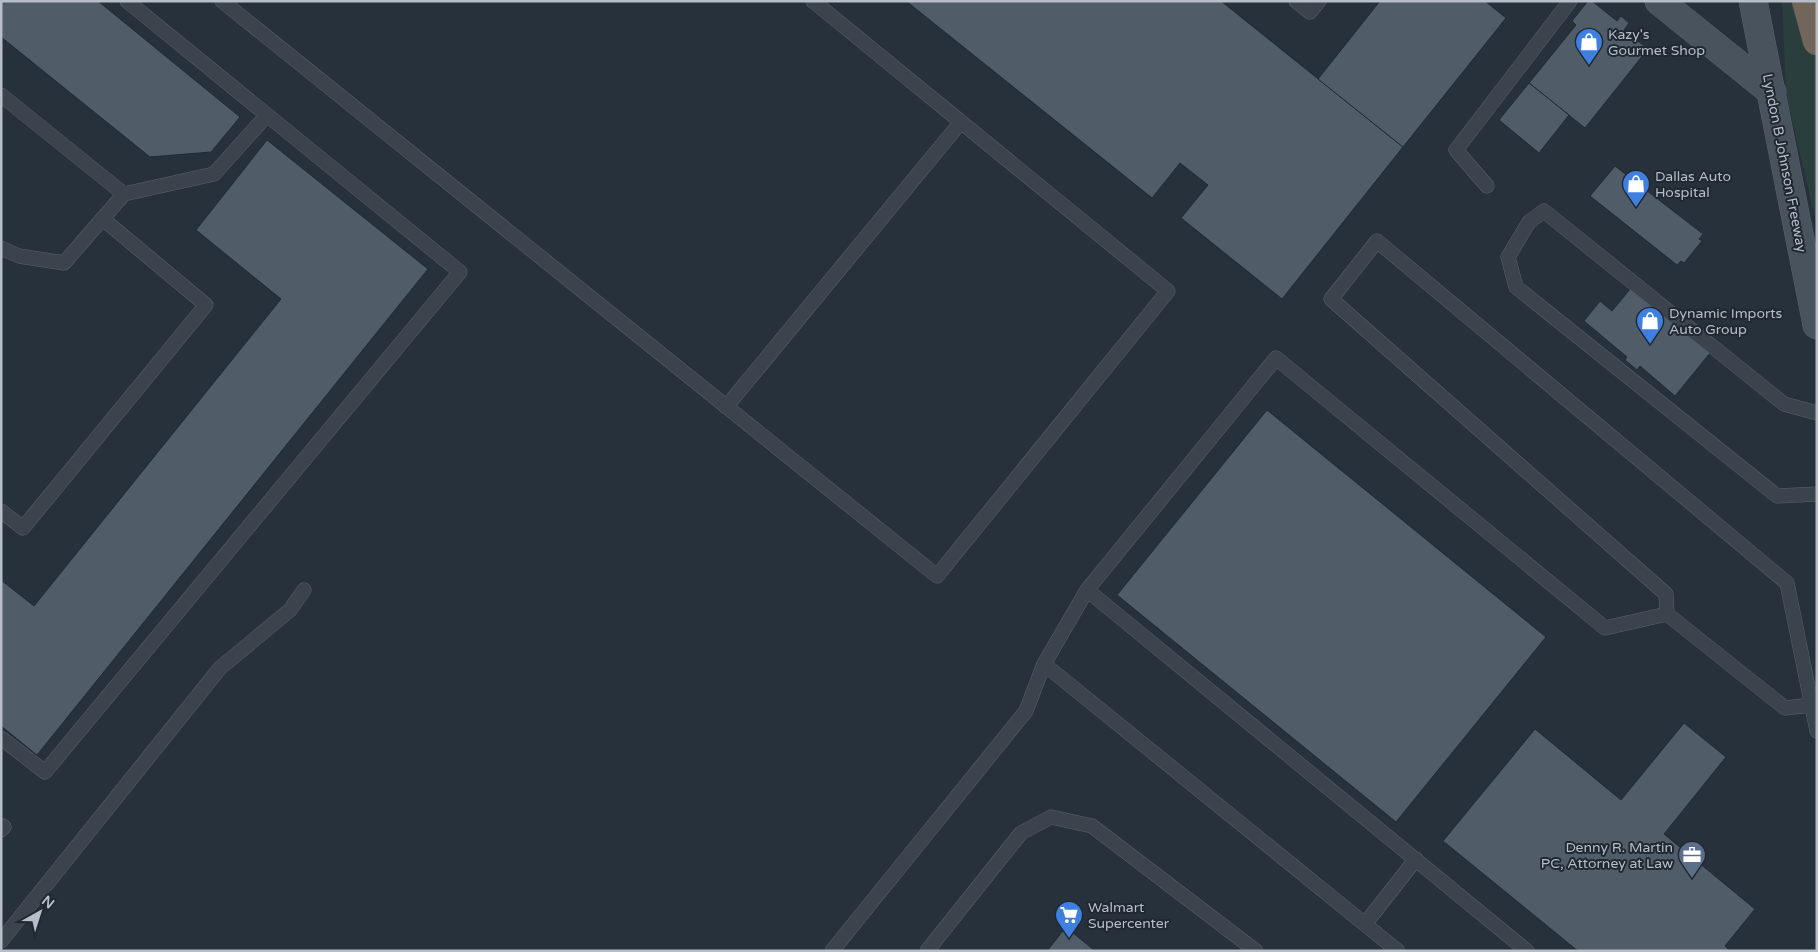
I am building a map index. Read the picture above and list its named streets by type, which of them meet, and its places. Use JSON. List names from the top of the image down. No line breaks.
{"streets":{"main road":["Lyndon B Johnson Freeway"]},"places":{"shop":["Kazy's Gourmet Shop","Dallas Auto Hospital","Dynamic Imports Auto Group"],"office":["Denny R. Martin PC, Attorney at Law"],"supermarket":["Walmart Supercenter"]},"north":"top right"}
